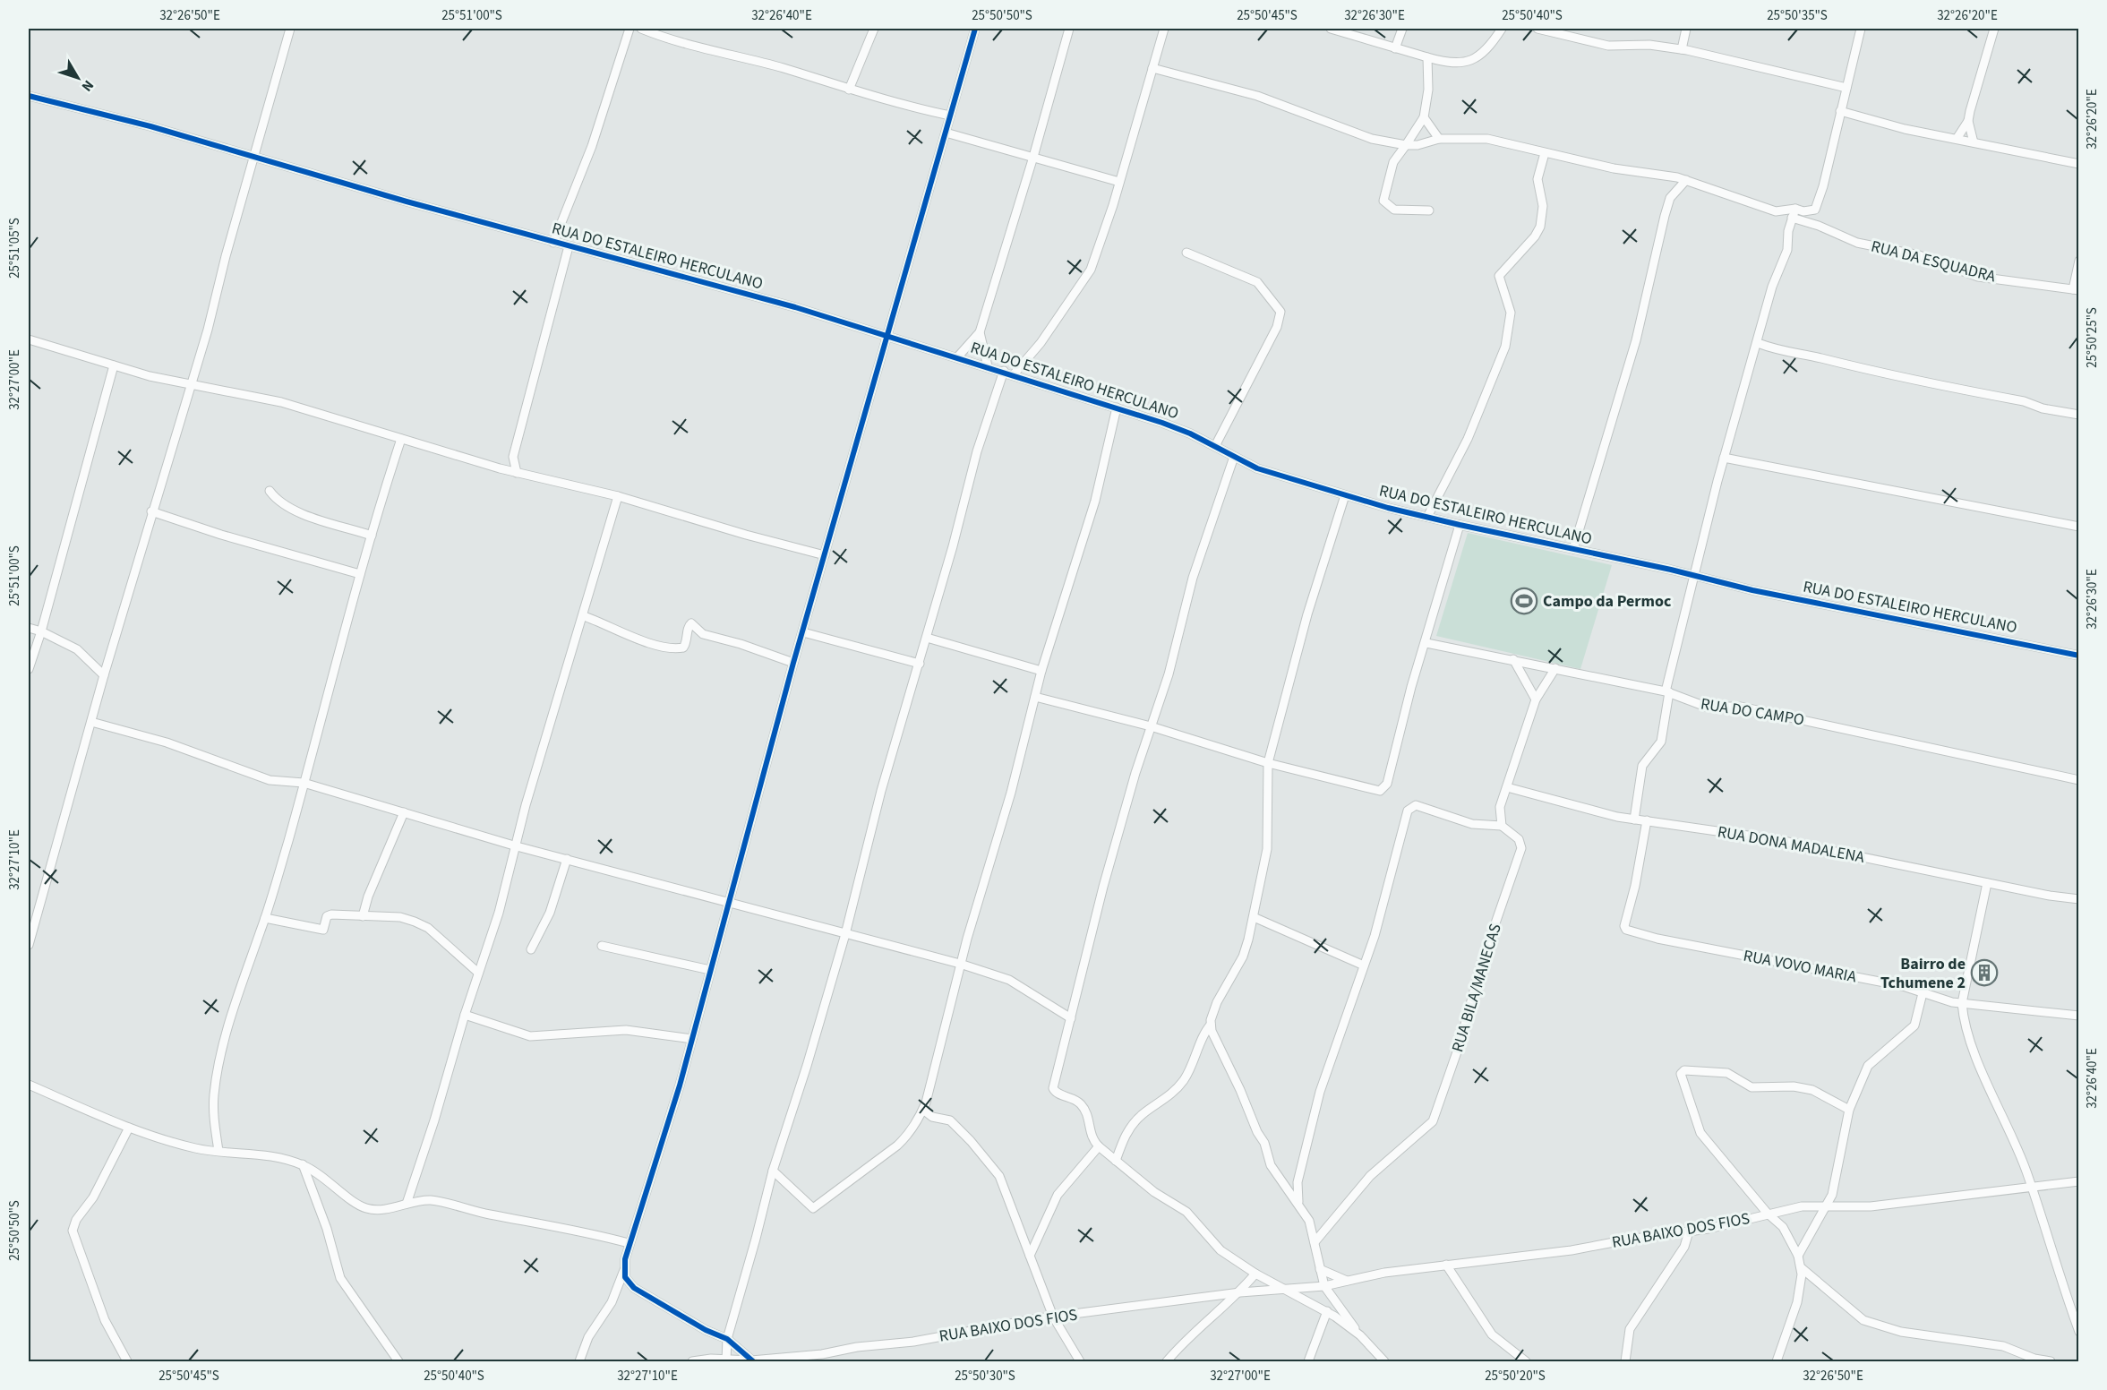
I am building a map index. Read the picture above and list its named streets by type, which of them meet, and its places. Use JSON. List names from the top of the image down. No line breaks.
{"streets":{"street":["RUA DO ESTALEIRO HERCULANO","RUA DA ESQUADRA","RUA DO CAMPO","RUA DONA MADALENA","RUA VOVO MARIA","RUA BILA/MANECAS","RUA BAIXO DOS FIOS"]},"crossings":[["RUA DONA MADALENA","RUA VOVO MARIA"]],"places":{"sports":["Campo da Permoc"],"building":["Bairro de Tchumene 2"]},"north":"bottom right","coordinates":["32°26'50\"E","25°51'00\"S","32°26'40\"E","25°50'50\"S","25°50'45\"S","32°26'30\"E","25°50'40\"S","25°50'35\"S","32°26'20\"E","25°51'05\"S","25°50'25\"S","32°27'00\"E","32°27'10\"E","25°50'30\"S","25°50'20\"S"]}
